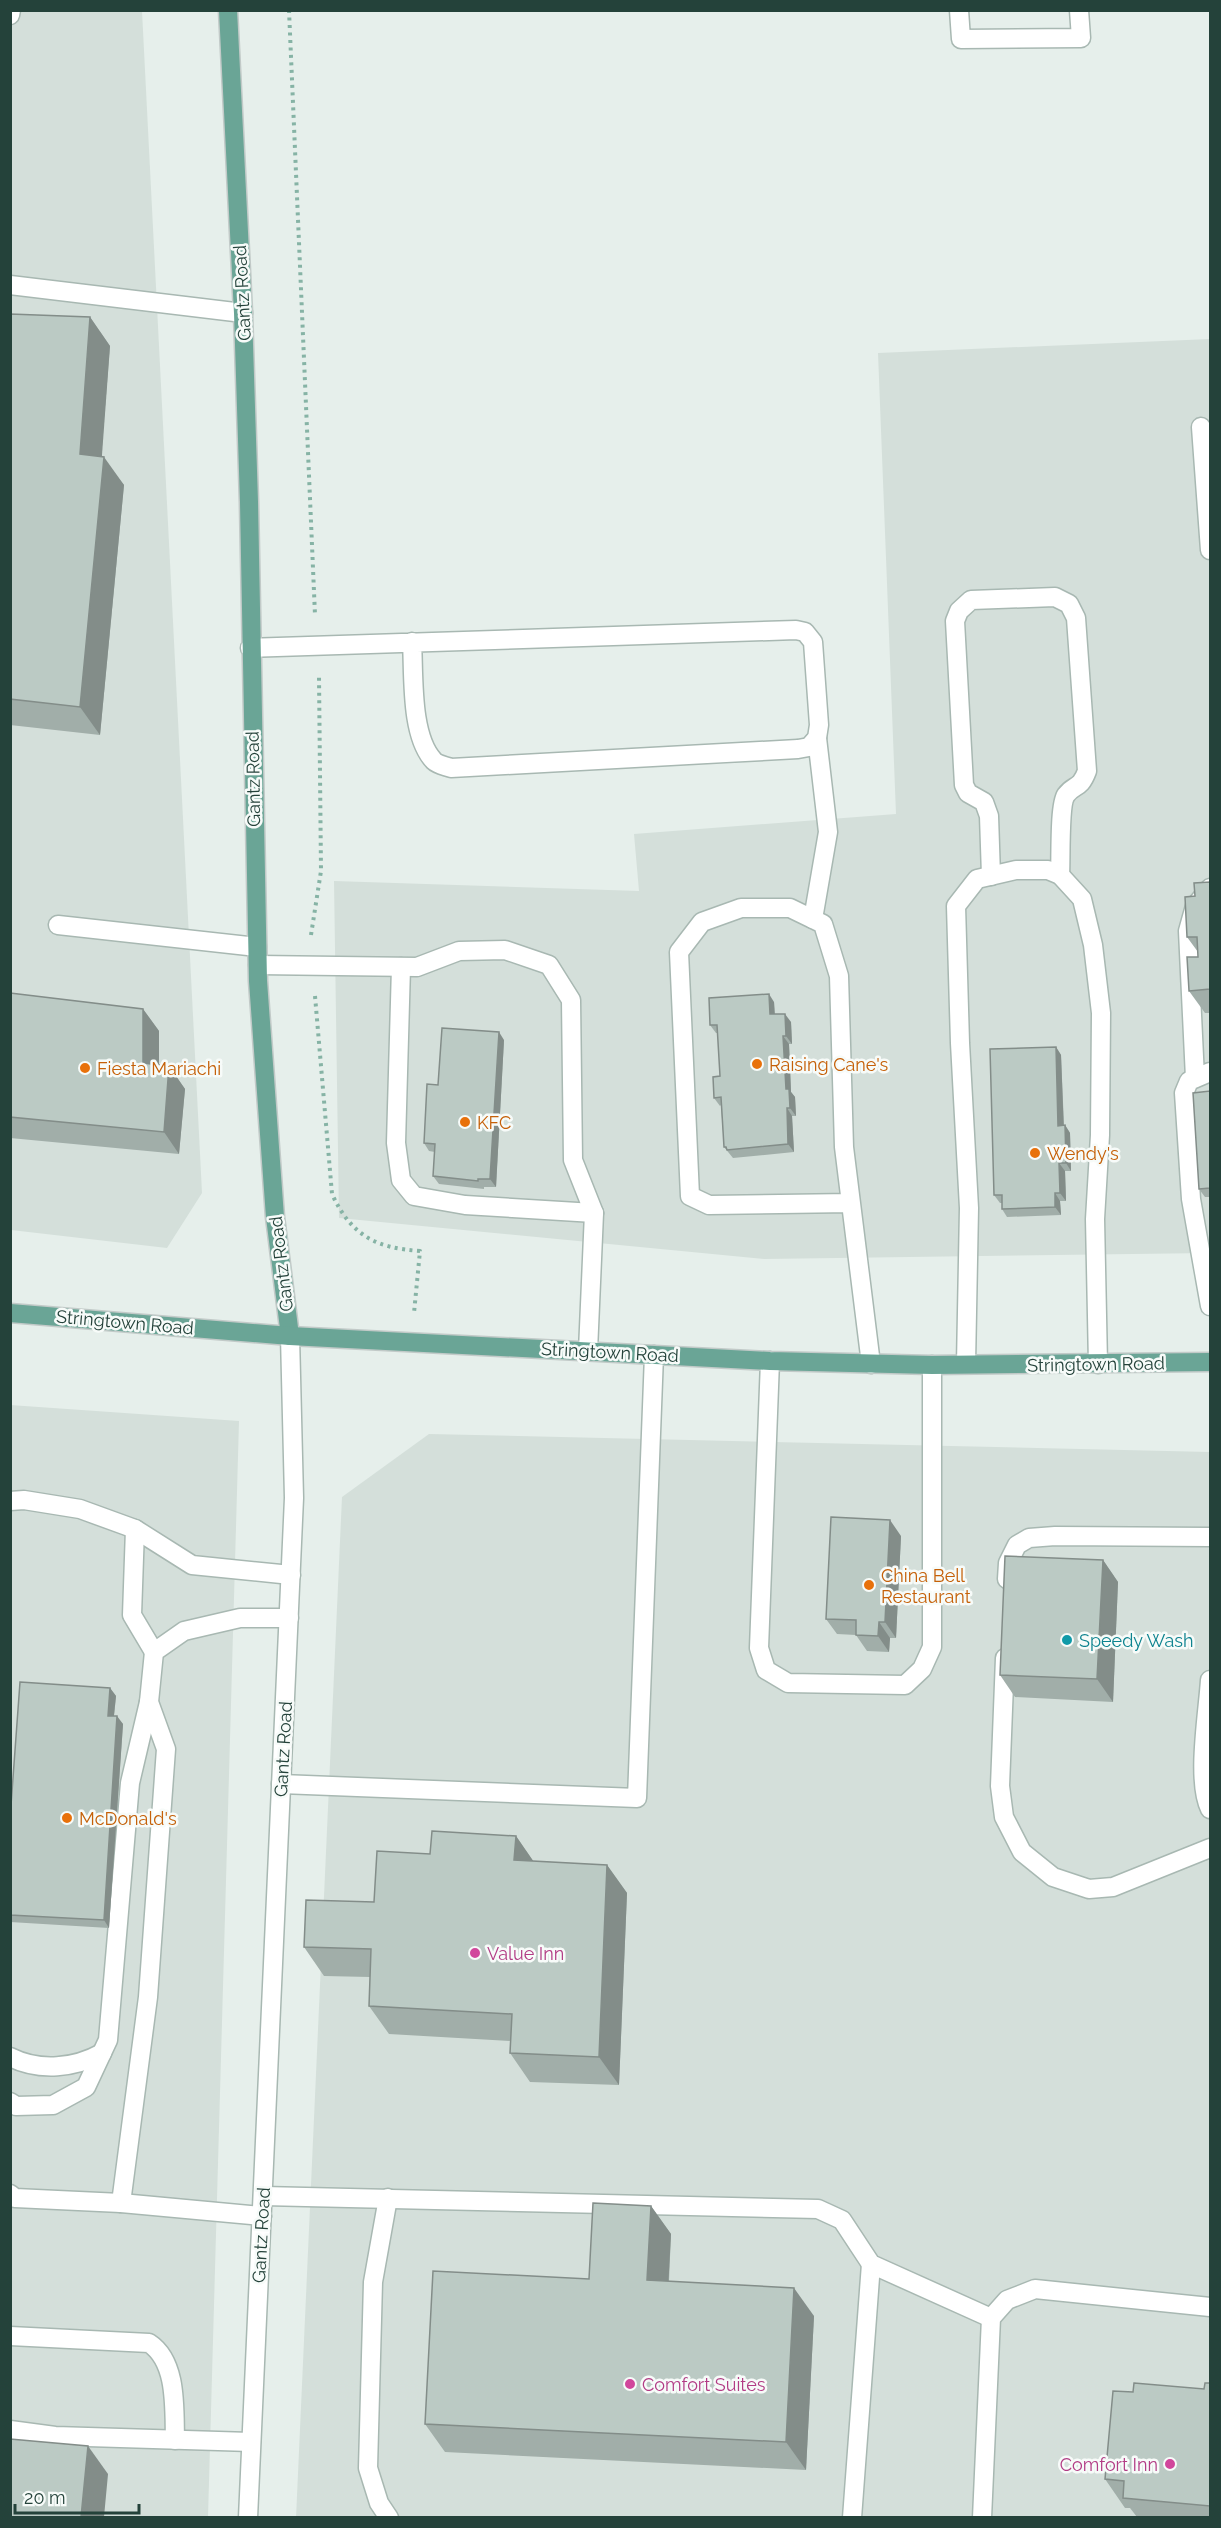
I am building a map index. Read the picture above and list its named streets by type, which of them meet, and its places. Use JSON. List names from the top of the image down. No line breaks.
{"streets":{"main road":["Gantz Road","Stringtown Road"]},"crossings":[["Gantz Road","Stringtown Road"]],"places":["Raising Cane's","Fiesta Mariachi","KFC","Wendy's","China Bell Restaurant","Speedy Wash","McDonald's","Value Inn","Comfort Suites","Comfort Inn"],"scale_bar":"20 m"}
